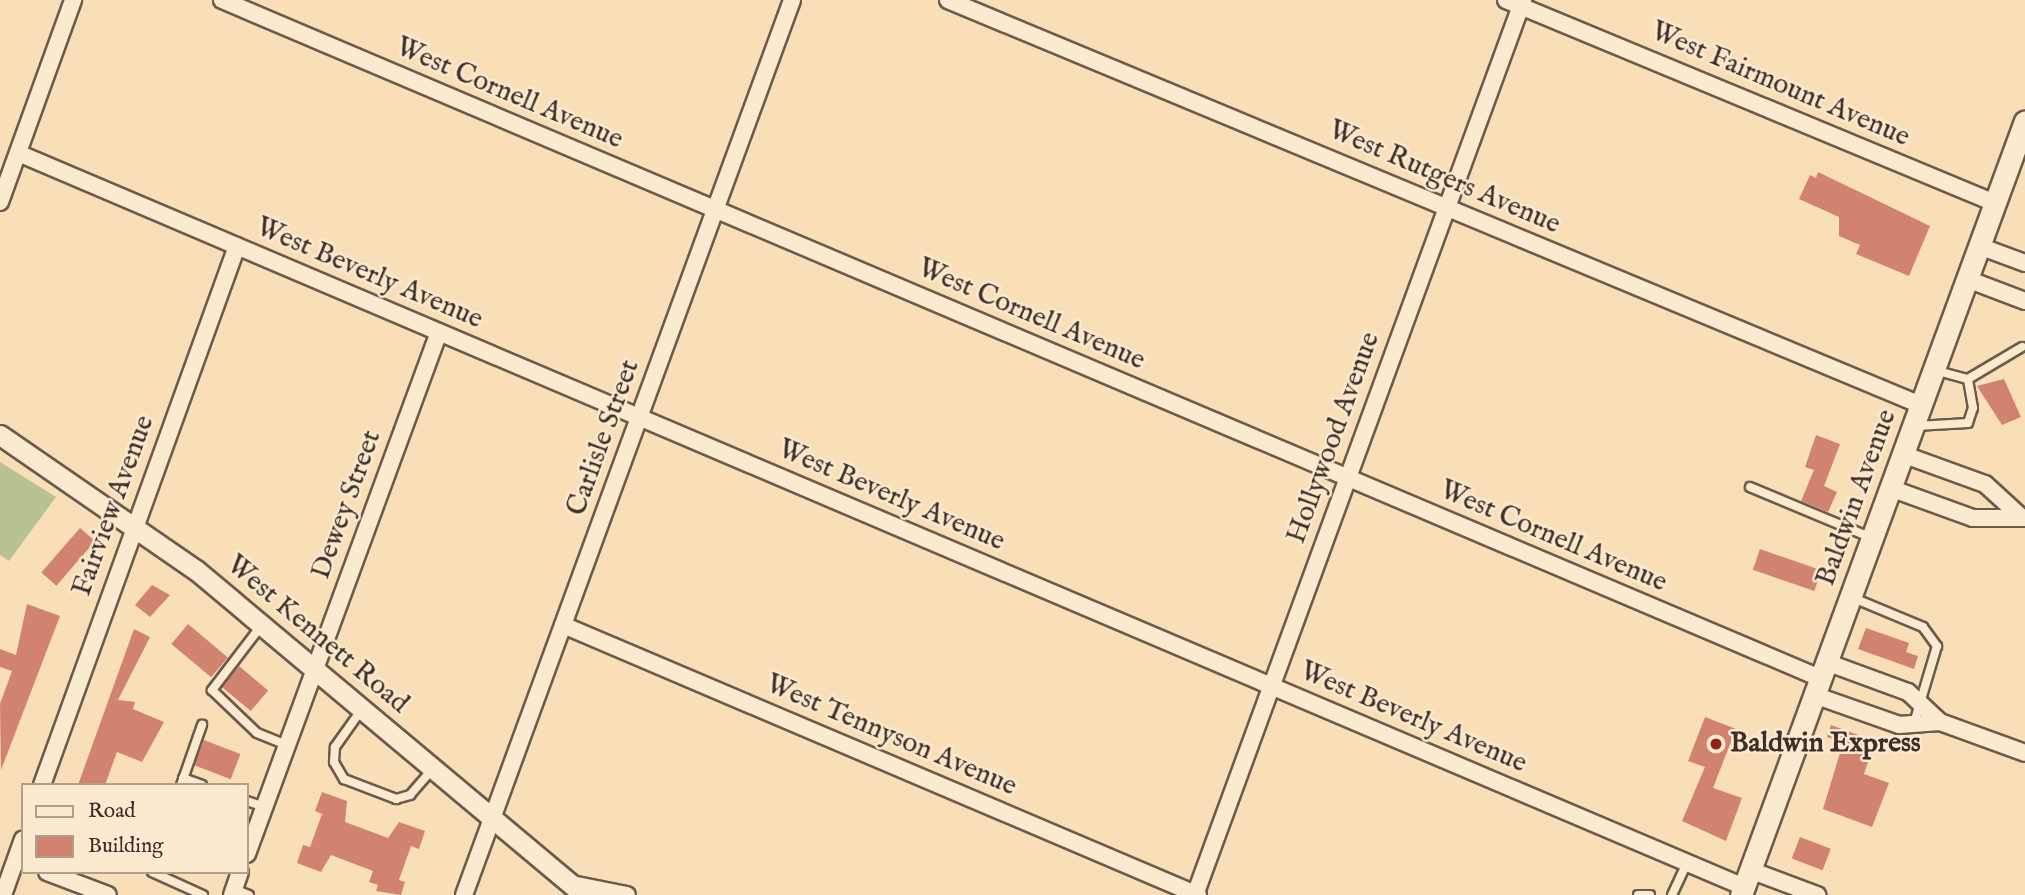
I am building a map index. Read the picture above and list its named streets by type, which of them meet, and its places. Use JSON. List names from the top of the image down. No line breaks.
{"streets":{"main road":["Baldwin Avenue"],"street":["West Fairmount Avenue","West Cornell Avenue","West Rutgers Avenue","West Beverly Avenue","Carlisle Street","Hollywood Avenue","Dewey Street","Fairview Avenue","West Kennett Road","West Tennyson Avenue"]},"crossings":[["West Fairmount Avenue","Hollywood Avenue"],["West Fairmount Avenue","Baldwin Avenue"],["West Cornell Avenue","Carlisle Street"],["West Cornell Avenue","Hollywood Avenue"],["West Cornell Avenue","Baldwin Avenue"],["West Rutgers Avenue","Hollywood Avenue"],["West Rutgers Avenue","Baldwin Avenue"],["West Beverly Avenue","Carlisle Street"],["West Beverly Avenue","Hollywood Avenue"],["West Beverly Avenue","Baldwin Avenue"],["West Beverly Avenue","Dewey Street"],["West Beverly Avenue","Fairview Avenue"],["Carlisle Street","West Kennett Road"],["Carlisle Street","West Tennyson Avenue"],["Hollywood Avenue","West Tennyson Avenue"],["Dewey Street","West Kennett Road"],["Fairview Avenue","West Kennett Road"]],"places":["Baldwin Express"],"legend":["Road","Building"]}
